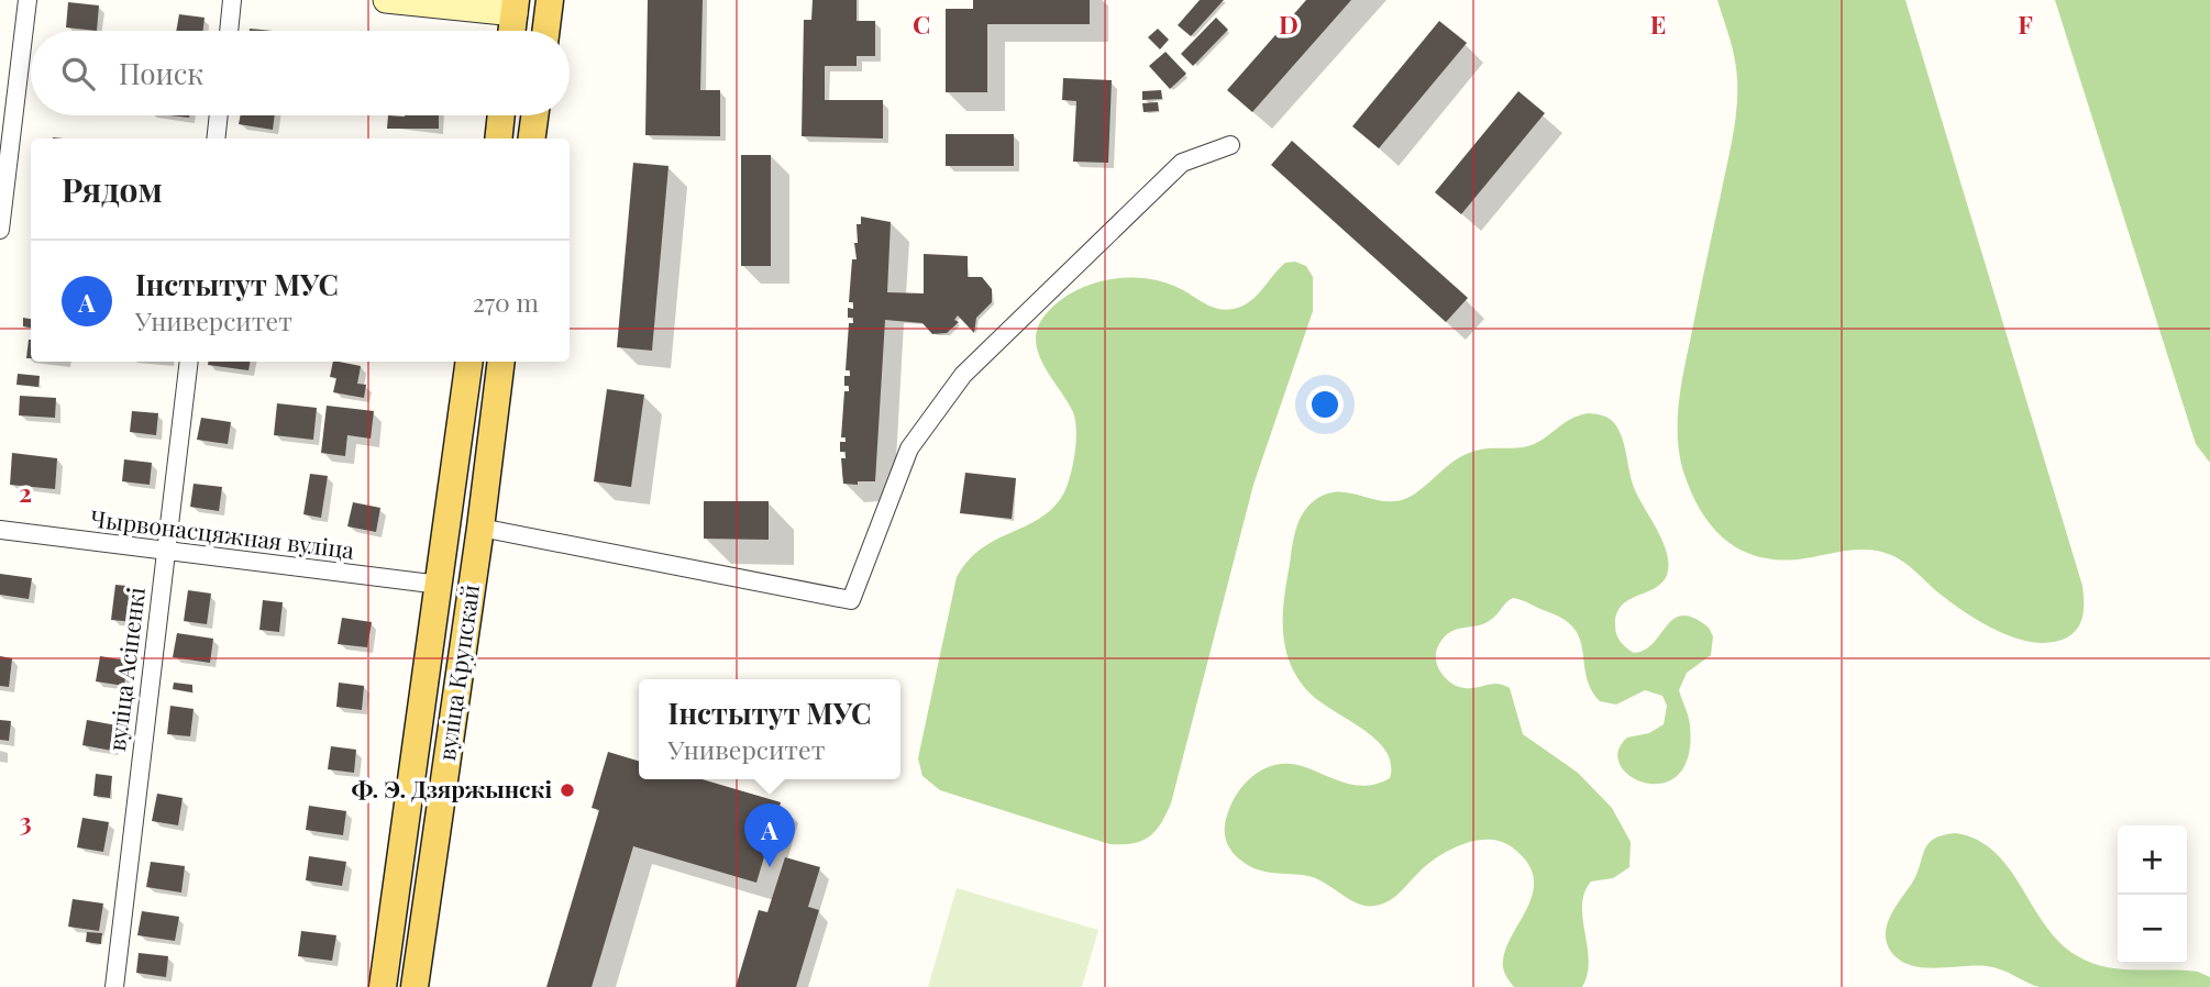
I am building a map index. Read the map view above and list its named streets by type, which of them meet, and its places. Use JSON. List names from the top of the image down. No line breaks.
{"streets":{"main road":["вуліца Крупскай"],"street":["Чырвонасцяжная вуліца","вуліца Асіпенкі"]},"crossings":[["Чырвонасцяжная вуліца","вуліца Асіпенкі"],["Чырвонасцяжная вуліца","вуліца Крупскай"]],"places":["Ф. Э. Дзяржынскі"],"page":{"search":"Поиск","heading":"Рядом","list":[{"mark":"A","name":"Інстытут МУС","note":"Университет","value":"270 m"}],"popup":["Інстытут МУС","Университет"],"pins":"A","map_buttons":["+","−"]},"grid":{"columns":["C","D","E","F"],"rows":["2","3"]}}
